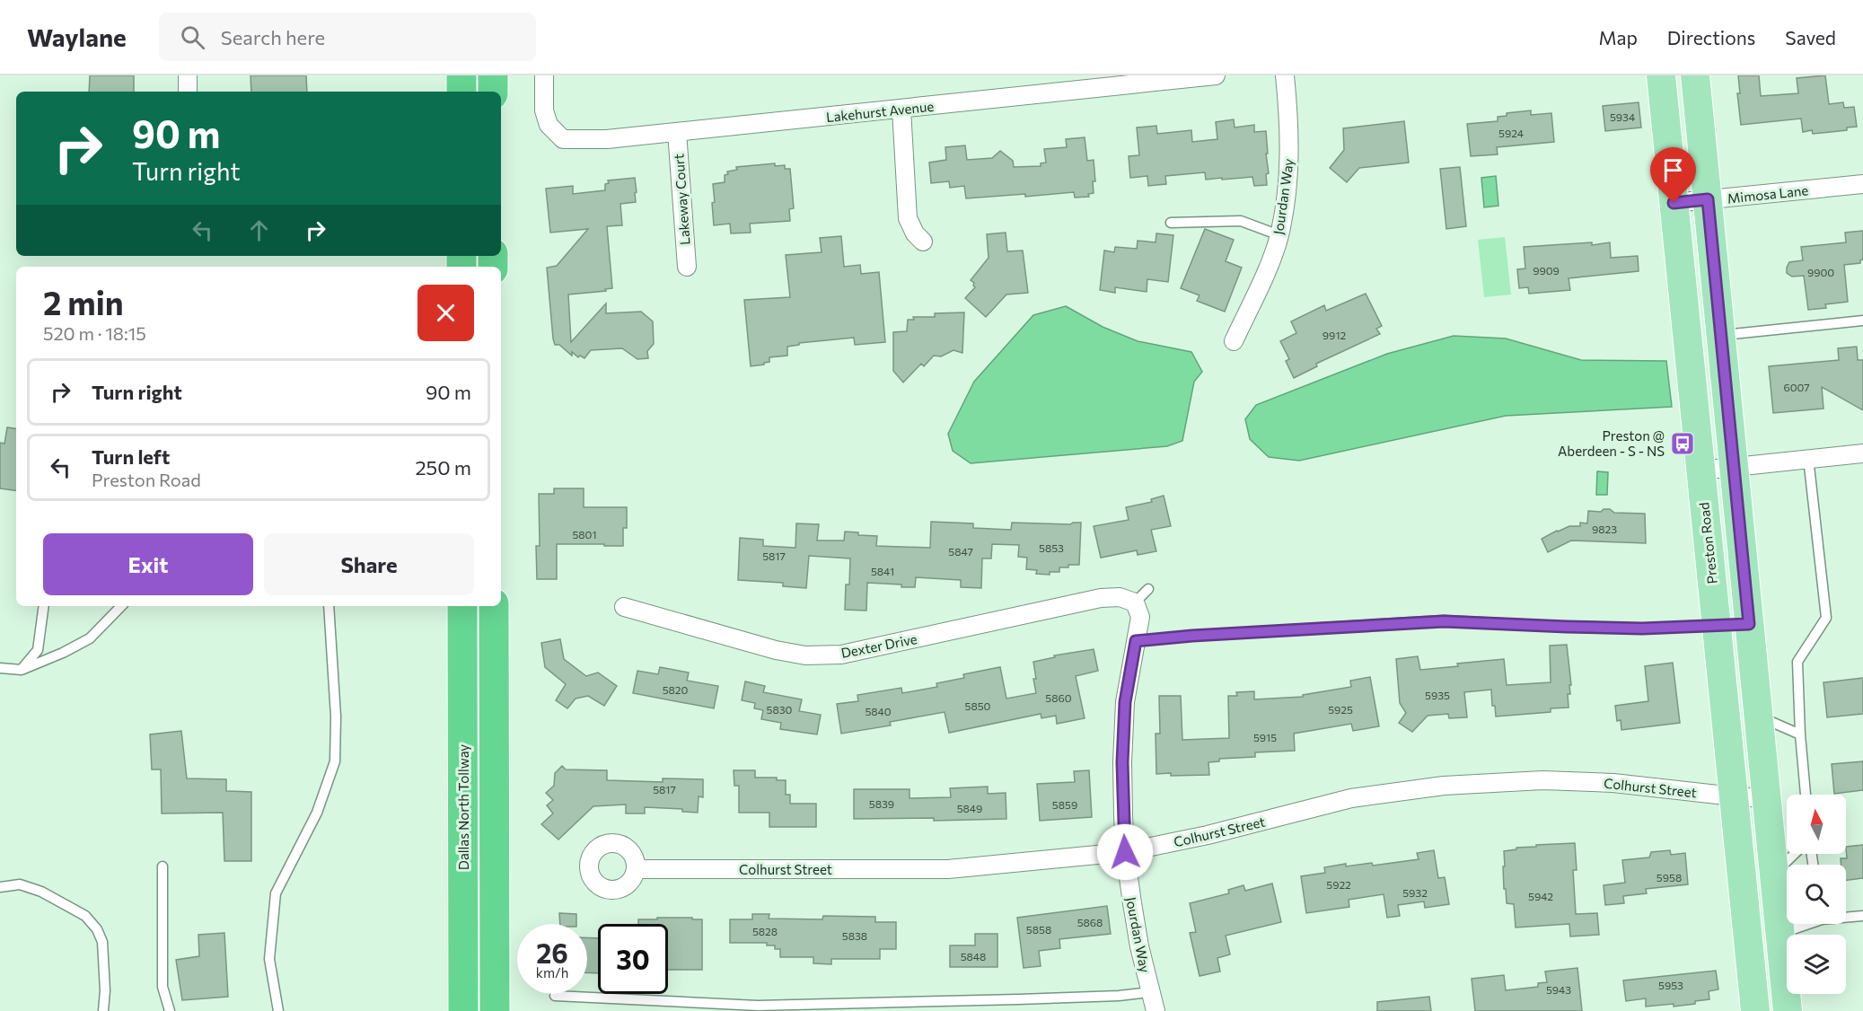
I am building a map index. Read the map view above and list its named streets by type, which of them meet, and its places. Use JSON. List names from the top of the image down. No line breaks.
{"streets":{"highway":["Dallas North Tollway"],"main road":["Preston Road"],"street":["Lakehurst Avenue","Mimosa Lane","Jourdan Way","Lakeway Court","Dexter Drive","Colhurst Street"]},"crossings":[["Lakehurst Avenue","Lakeway Court"],["Mimosa Lane","Preston Road"],["Jourdan Way","Dexter Drive"],["Jourdan Way","Colhurst Street"],["Preston Road","Colhurst Street"]],"places":{"bus stop":["Preston @ Aberdeen - S - NS"]},"house_numbers":["5934","5924","9909","9900","9912","6007","9823","5801","5853","5847","5817","5841","5820","5935","5860","5850","5830","5925","5840","5915","5817","5839","5859","5849","5958","5922","5932","5942","5868","5858","5828","5838","5848","5953","5943"],"north":"top","page":{"header":"Waylane","search":"Search here","nav":["Map","Directions","Saved"],"turn":["90 m","Turn right"],"heading":["2 min","520 m · 18:15"],"list":[{"name":"Turn right","value":"90 m"},{"name":"Turn left","note":"Preston Road","value":"250 m"}],"buttons":["Exit","Share"],"speed":"26 km/h","limit":"30"}}
